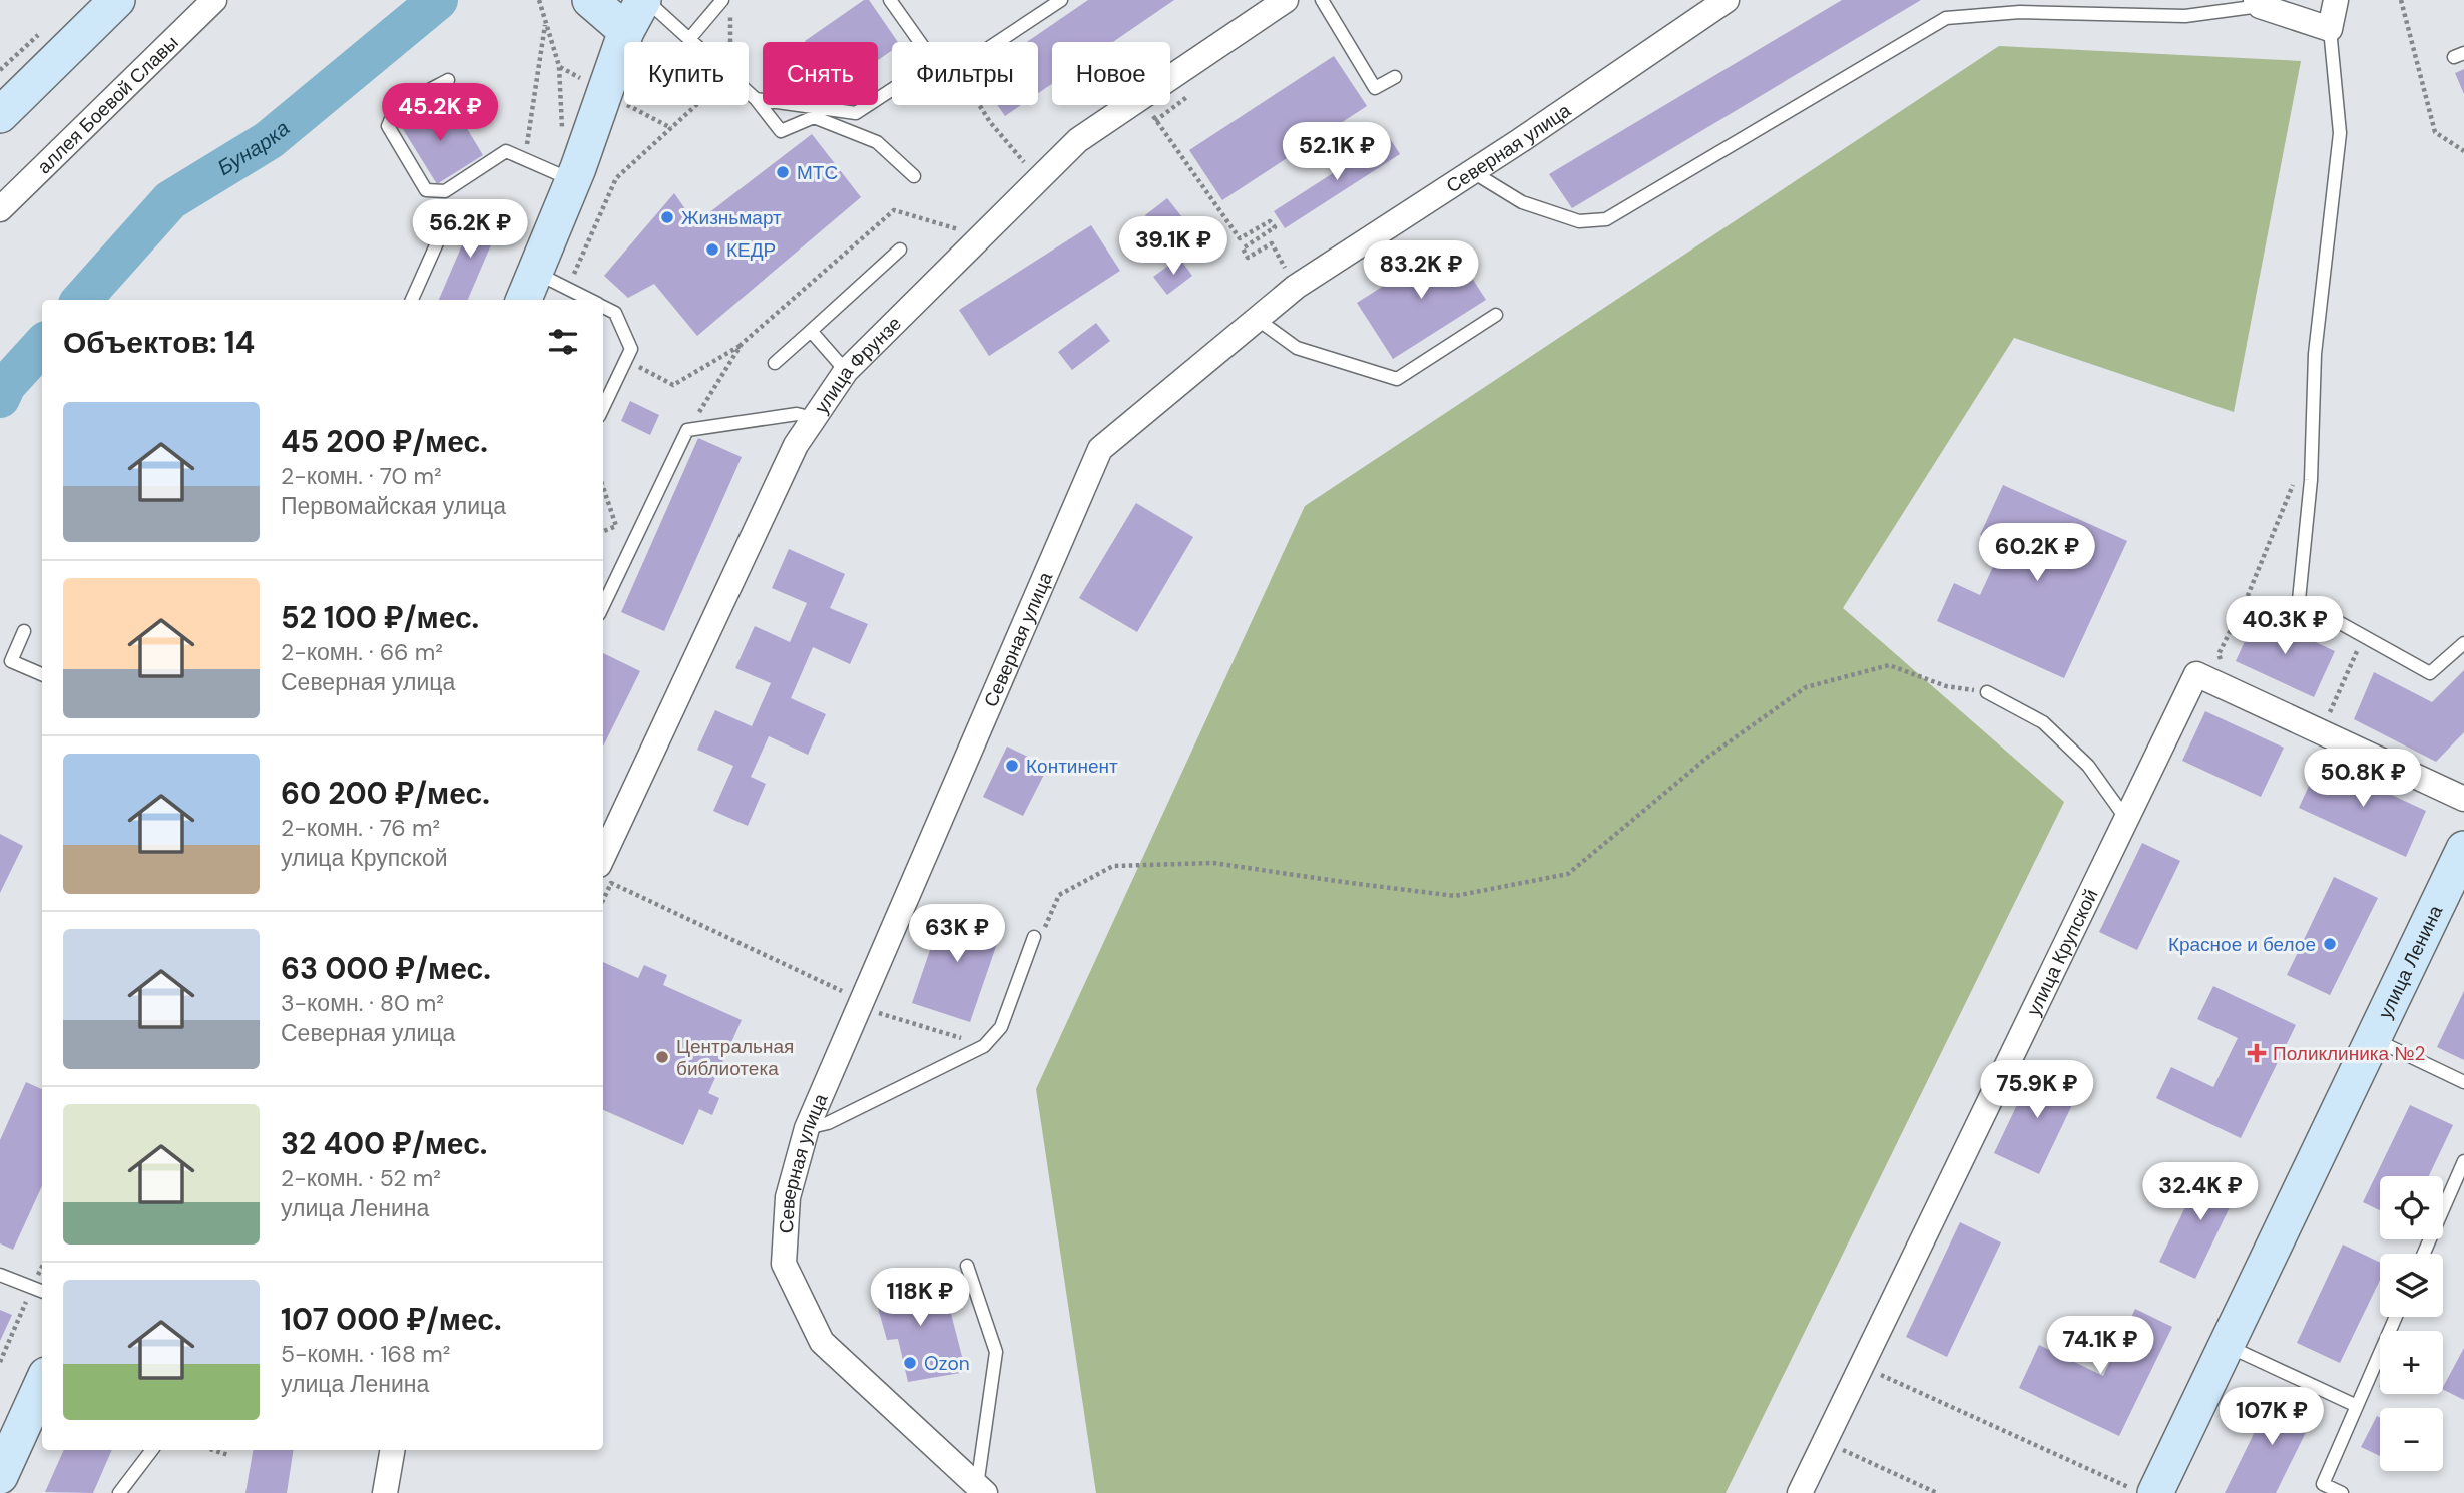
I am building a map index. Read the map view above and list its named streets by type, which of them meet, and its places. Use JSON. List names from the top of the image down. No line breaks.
{"streets":{"main road":["улица Ленина"],"street":["аллея Боевой Славы","Северная улица","улица Фрунзе","улица Крупской"]},"water":["Бунарка"],"places":{"other":["МТС","Жизньмарт","КЕДР","Континент","Красное и белое","Центральная библиотека","Ozon"],"health":["Поликлиника №2"]},"page":{"chip":["Купить","Снять","Фильтры","Новое"],"price":["45.2K ₽","52.1K ₽","56.2K ₽","39.1K ₽","83.2K ₽","60.2K ₽","40.3K ₽","50.8K ₽","63K ₽","75.9K ₽","32.4K ₽","118K ₽","74.1K ₽","107K ₽"],"heading":"Объектов: 14","list":[{"name":"45 200 ₽/мес.","note":"2-комн. · 70 m² · Первомайская улица"},{"name":"52 100 ₽/мес.","note":"2-комн. · 66 m² · Северная улица"},{"name":"60 200 ₽/мес.","note":"2-комн. · 76 m² · улица Крупской"},{"name":"63 000 ₽/мес.","note":"3-комн. · 80 m² · Северная улица"},{"name":"32 400 ₽/мес.","note":"2-комн. · 52 m² · улица Ленина"},{"name":"107 000 ₽/мес.","note":"5-комн. · 168 m² · улица Ленина"}],"map_buttons":["+","−"]}}
